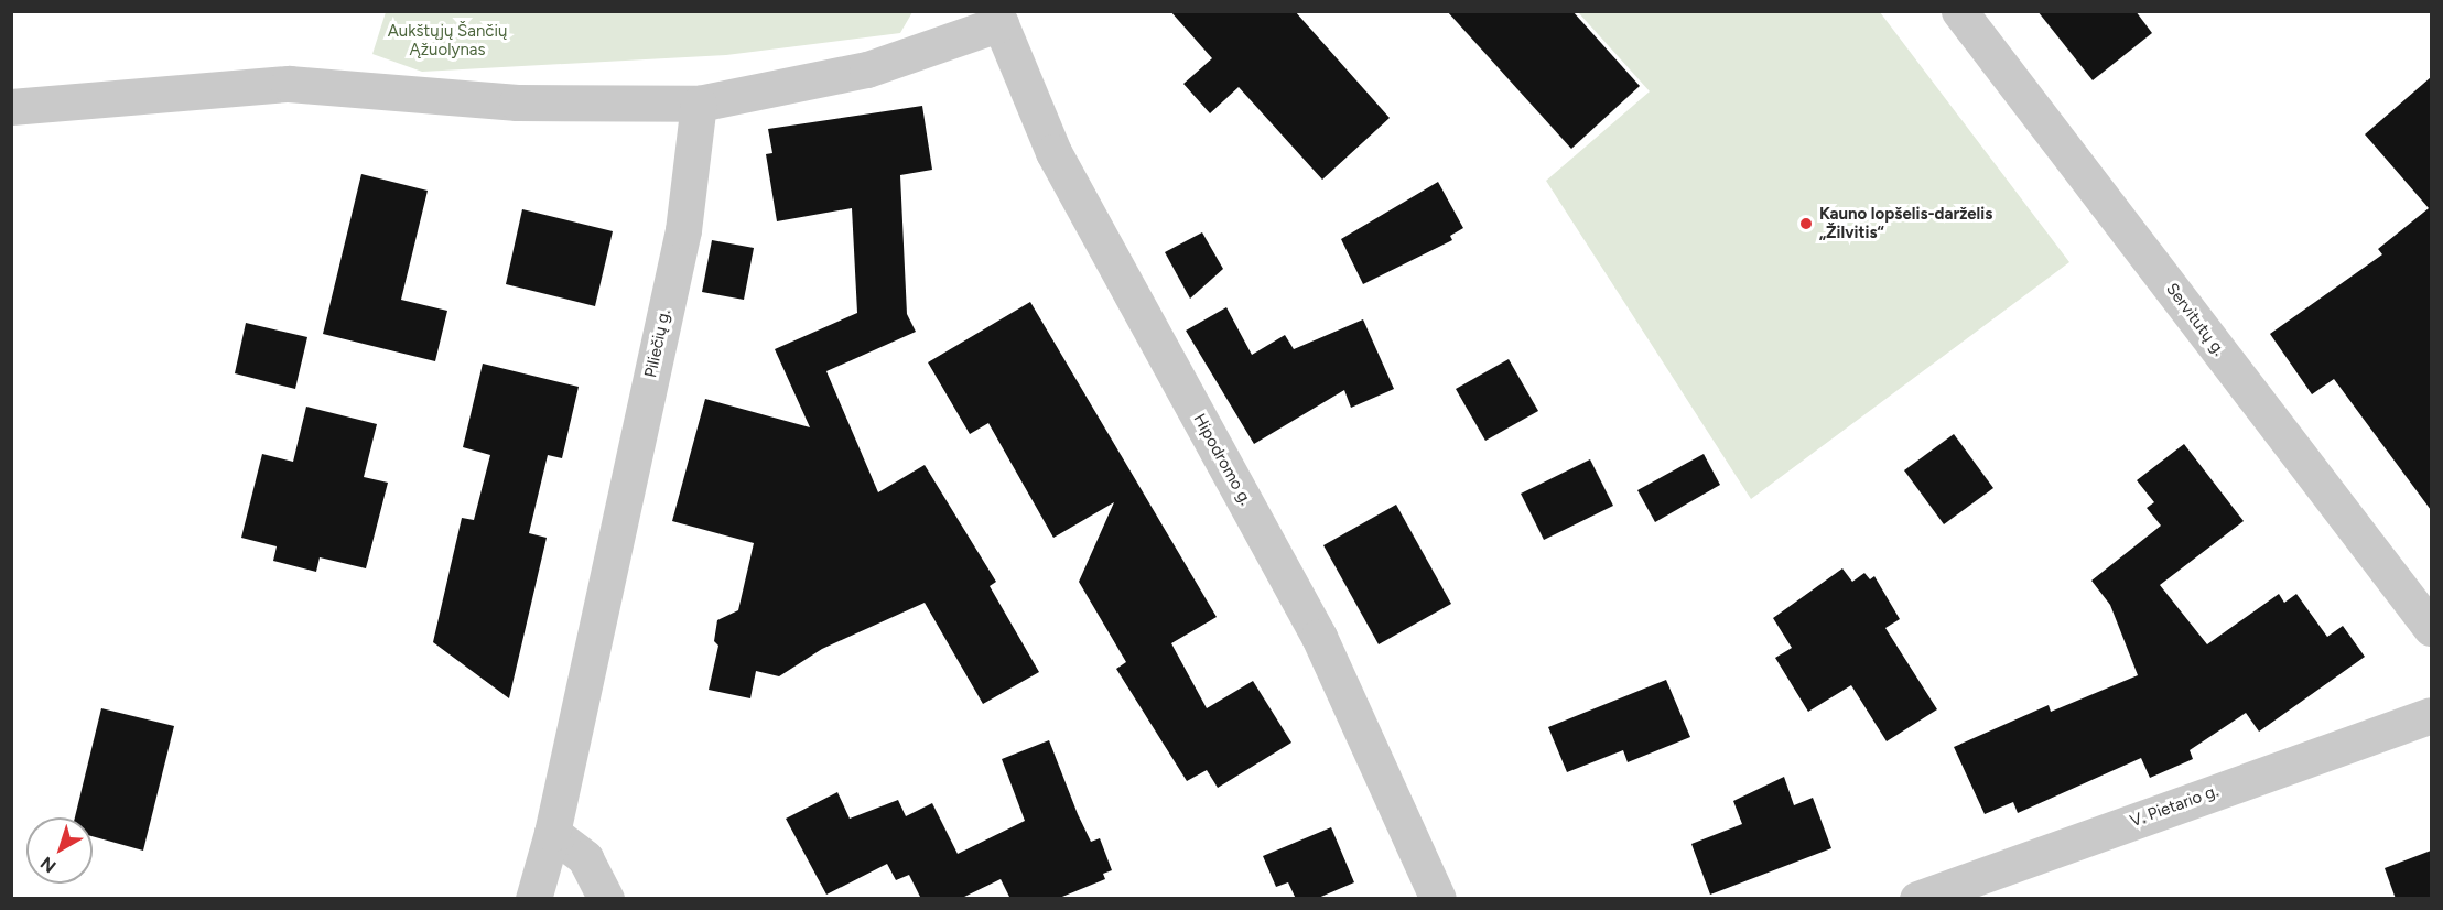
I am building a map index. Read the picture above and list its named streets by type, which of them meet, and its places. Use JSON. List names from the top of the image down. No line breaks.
{"streets":{"street":["Servitutų g.","Piliečių g.","Hipodromo g.","V. Pietario g."]},"parks":["Aukštųjų Šančių Ąžuolynas"],"places":["Kauno lopšelis-darželis „Žilvitis“"],"north":"bottom left"}
